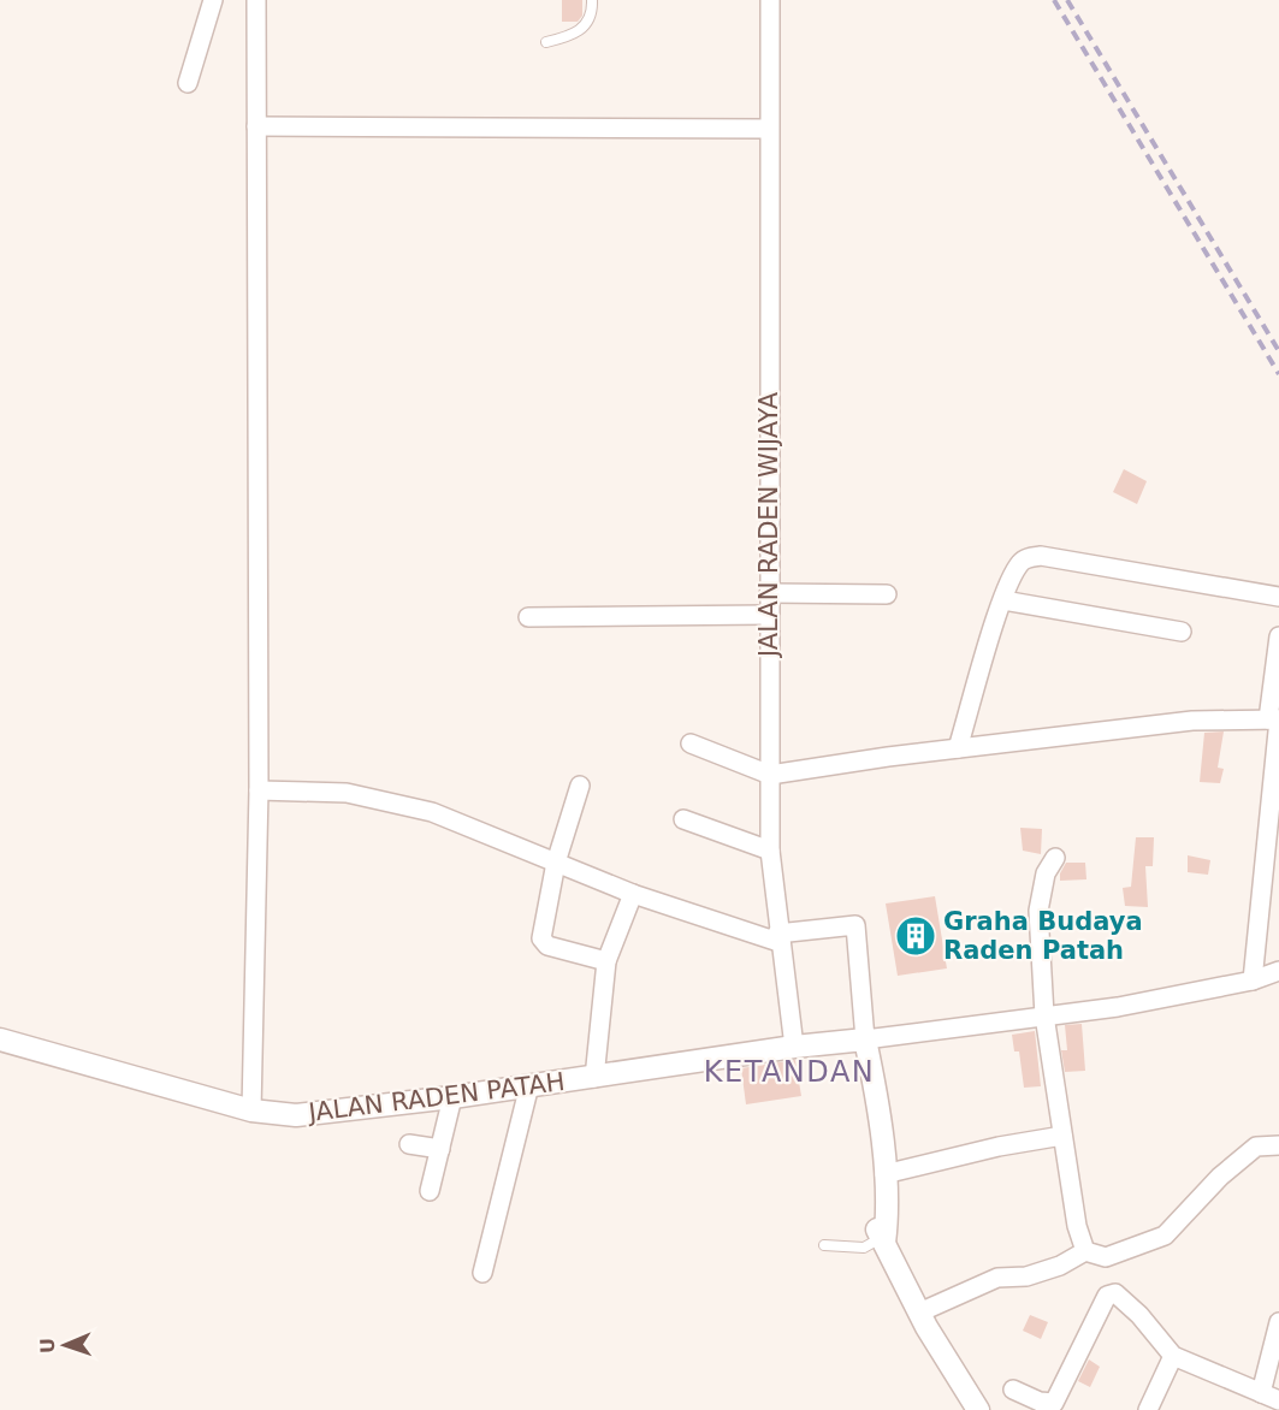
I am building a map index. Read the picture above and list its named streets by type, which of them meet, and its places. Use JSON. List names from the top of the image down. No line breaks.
{"streets":{"street":["JALAN RADEN WIJAYA","JALAN RADEN PATAH"]},"crossings":[["JALAN RADEN WIJAYA","JALAN RADEN PATAH"]],"districts":["KETANDAN"],"places":{"building":["Graha Budaya Raden Patah"]},"north":"left"}
